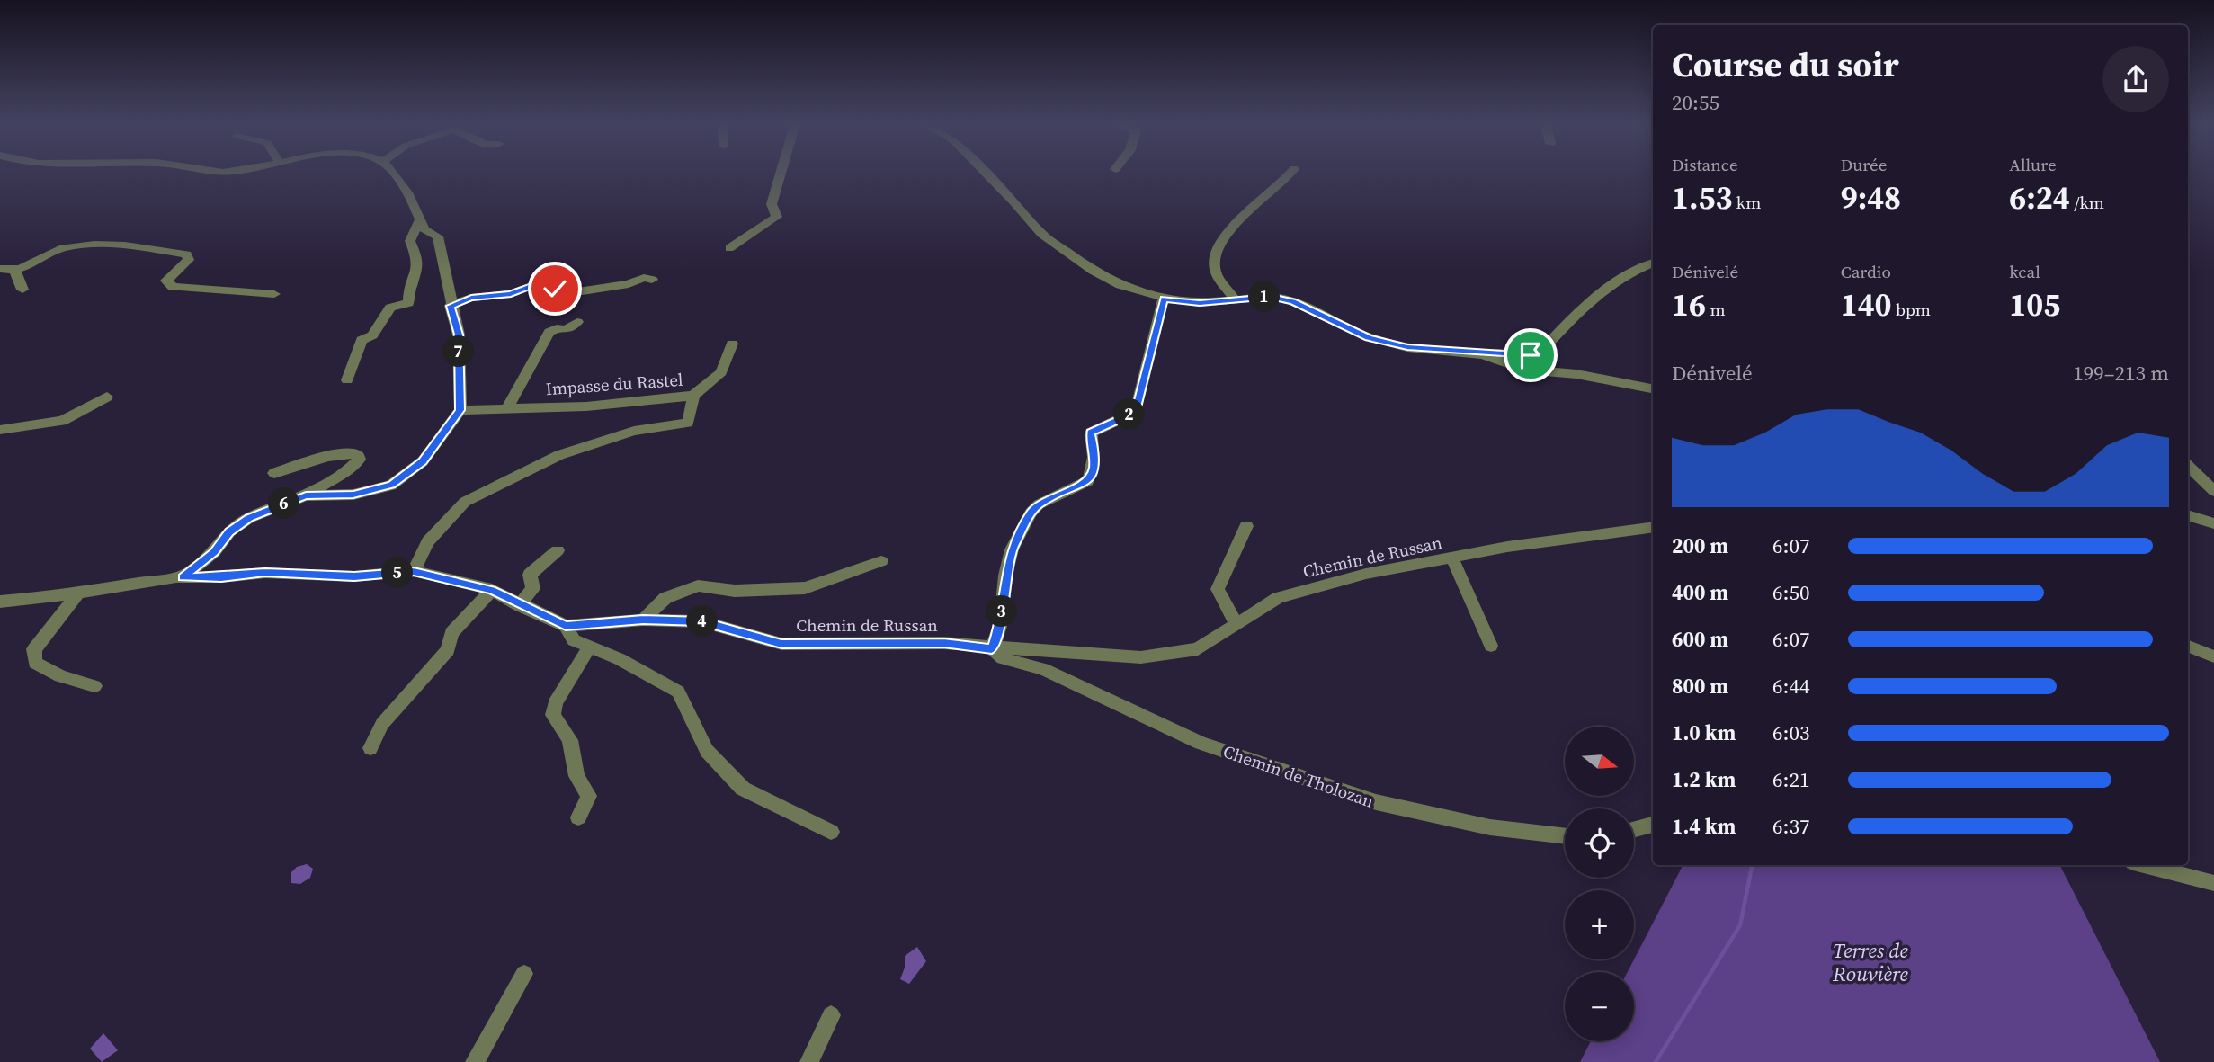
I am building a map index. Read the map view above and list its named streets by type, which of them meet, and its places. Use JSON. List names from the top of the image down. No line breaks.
{"streets":{"street":["Impasse du Rastel","Chemin de Russan","Chemin de Tholozan"]},"crossings":[["Chemin de Russan","Chemin de Tholozan"]],"parks":["Terres de Rouvière"],"north":"right","page":{"heading":["Course du soir","20:55"],"stats":[["Distance","1.53 km"],["Durée","9:48"],["Allure","6:24 /km"],["Dénivelé","16 m"],["Cardio","140 bpm"],["kcal","105"]],"pins":["1","7","2","6","5","3","4"],"chart":["Dénivelé","199–213 m"],"list":[{"name":"200 m","note":"6:07"},{"name":"400 m","note":"6:50"},{"name":"600 m","note":"6:07"},{"name":"800 m","note":"6:44"},{"name":"1.0 km","note":"6:03"},{"name":"1.2 km","note":"6:21"},{"name":"1.4 km","note":"6:37"}],"map_buttons":["+","−"]}}
